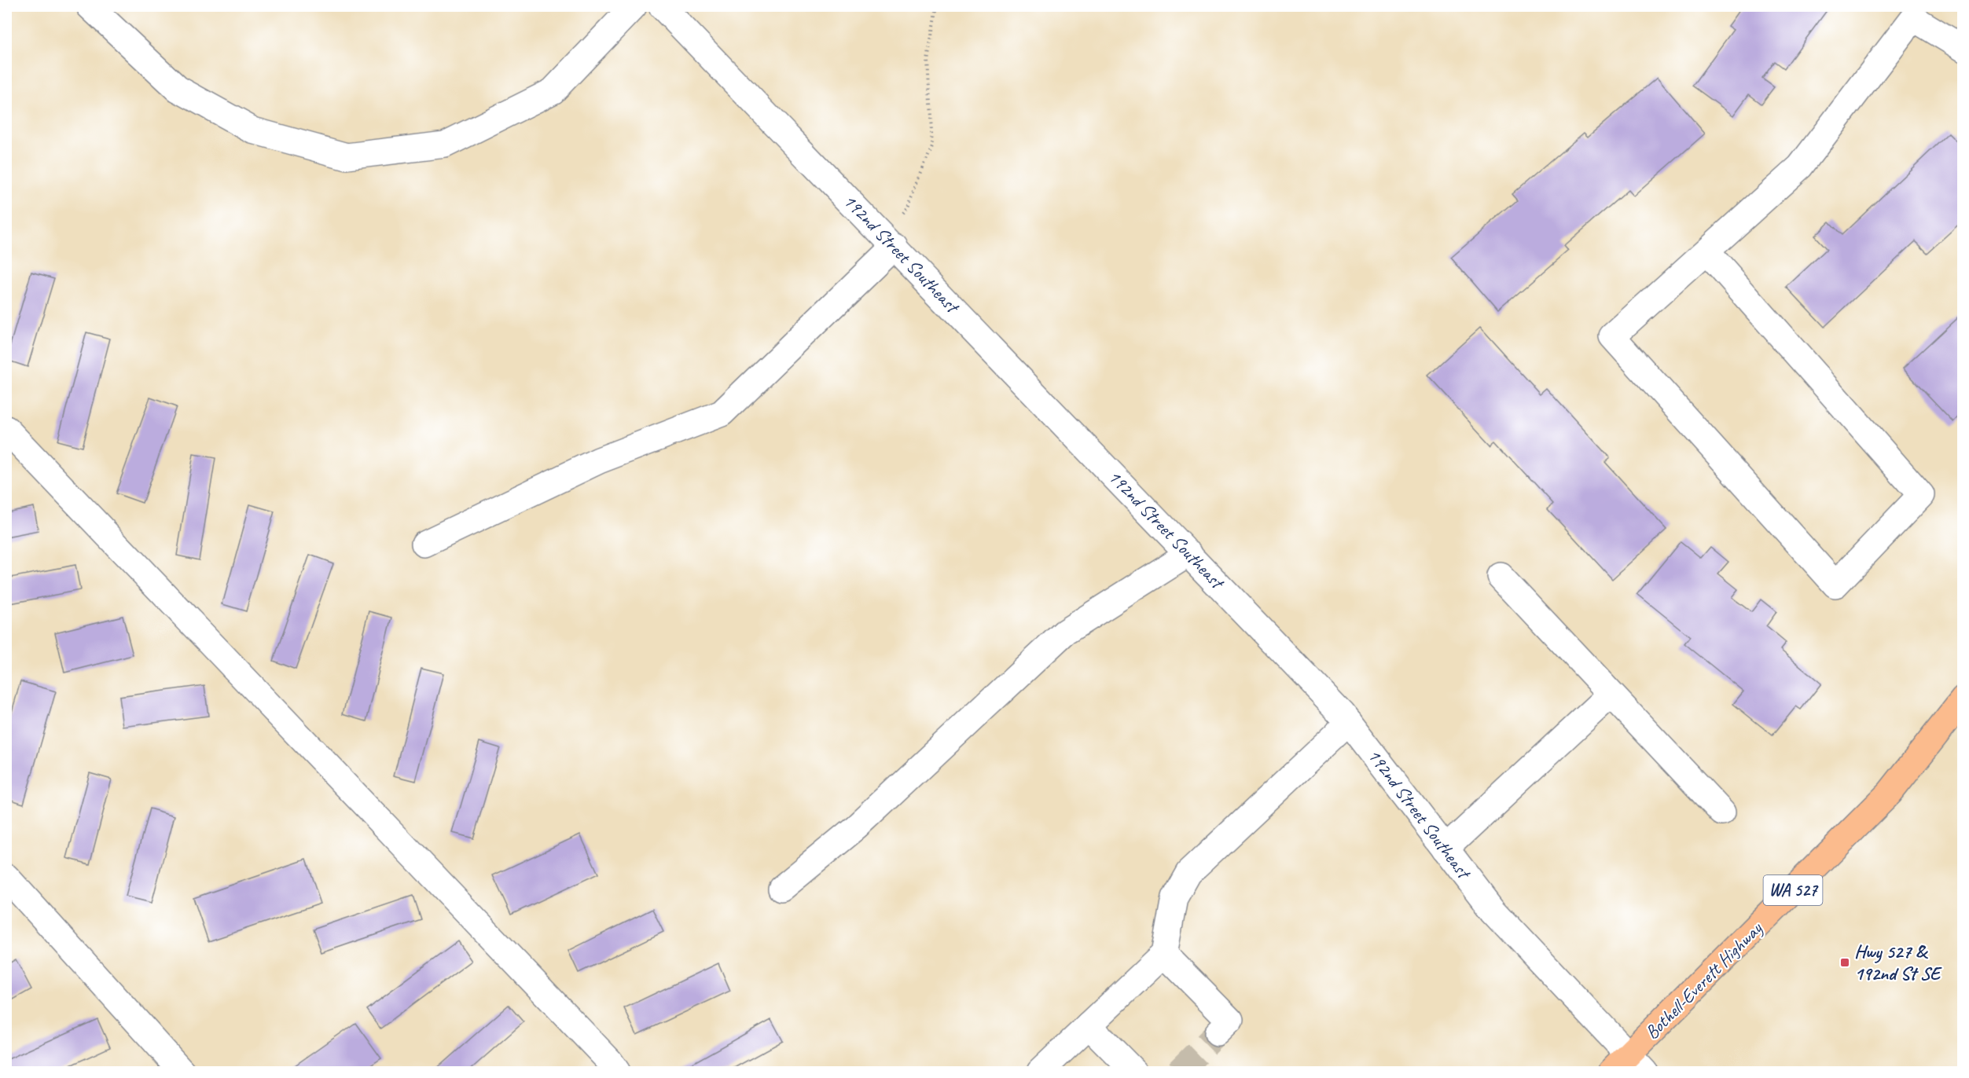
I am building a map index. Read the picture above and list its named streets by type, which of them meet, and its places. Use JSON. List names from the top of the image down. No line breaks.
{"streets":{"main road":["WA 527","Bothell-Everett Highway"],"street":["192nd Street Southeast"]},"crossings":[["192nd Street Southeast","Bothell-Everett Highway"]],"places":{"transit":["Hwy 527 & 192nd St SE"]}}
